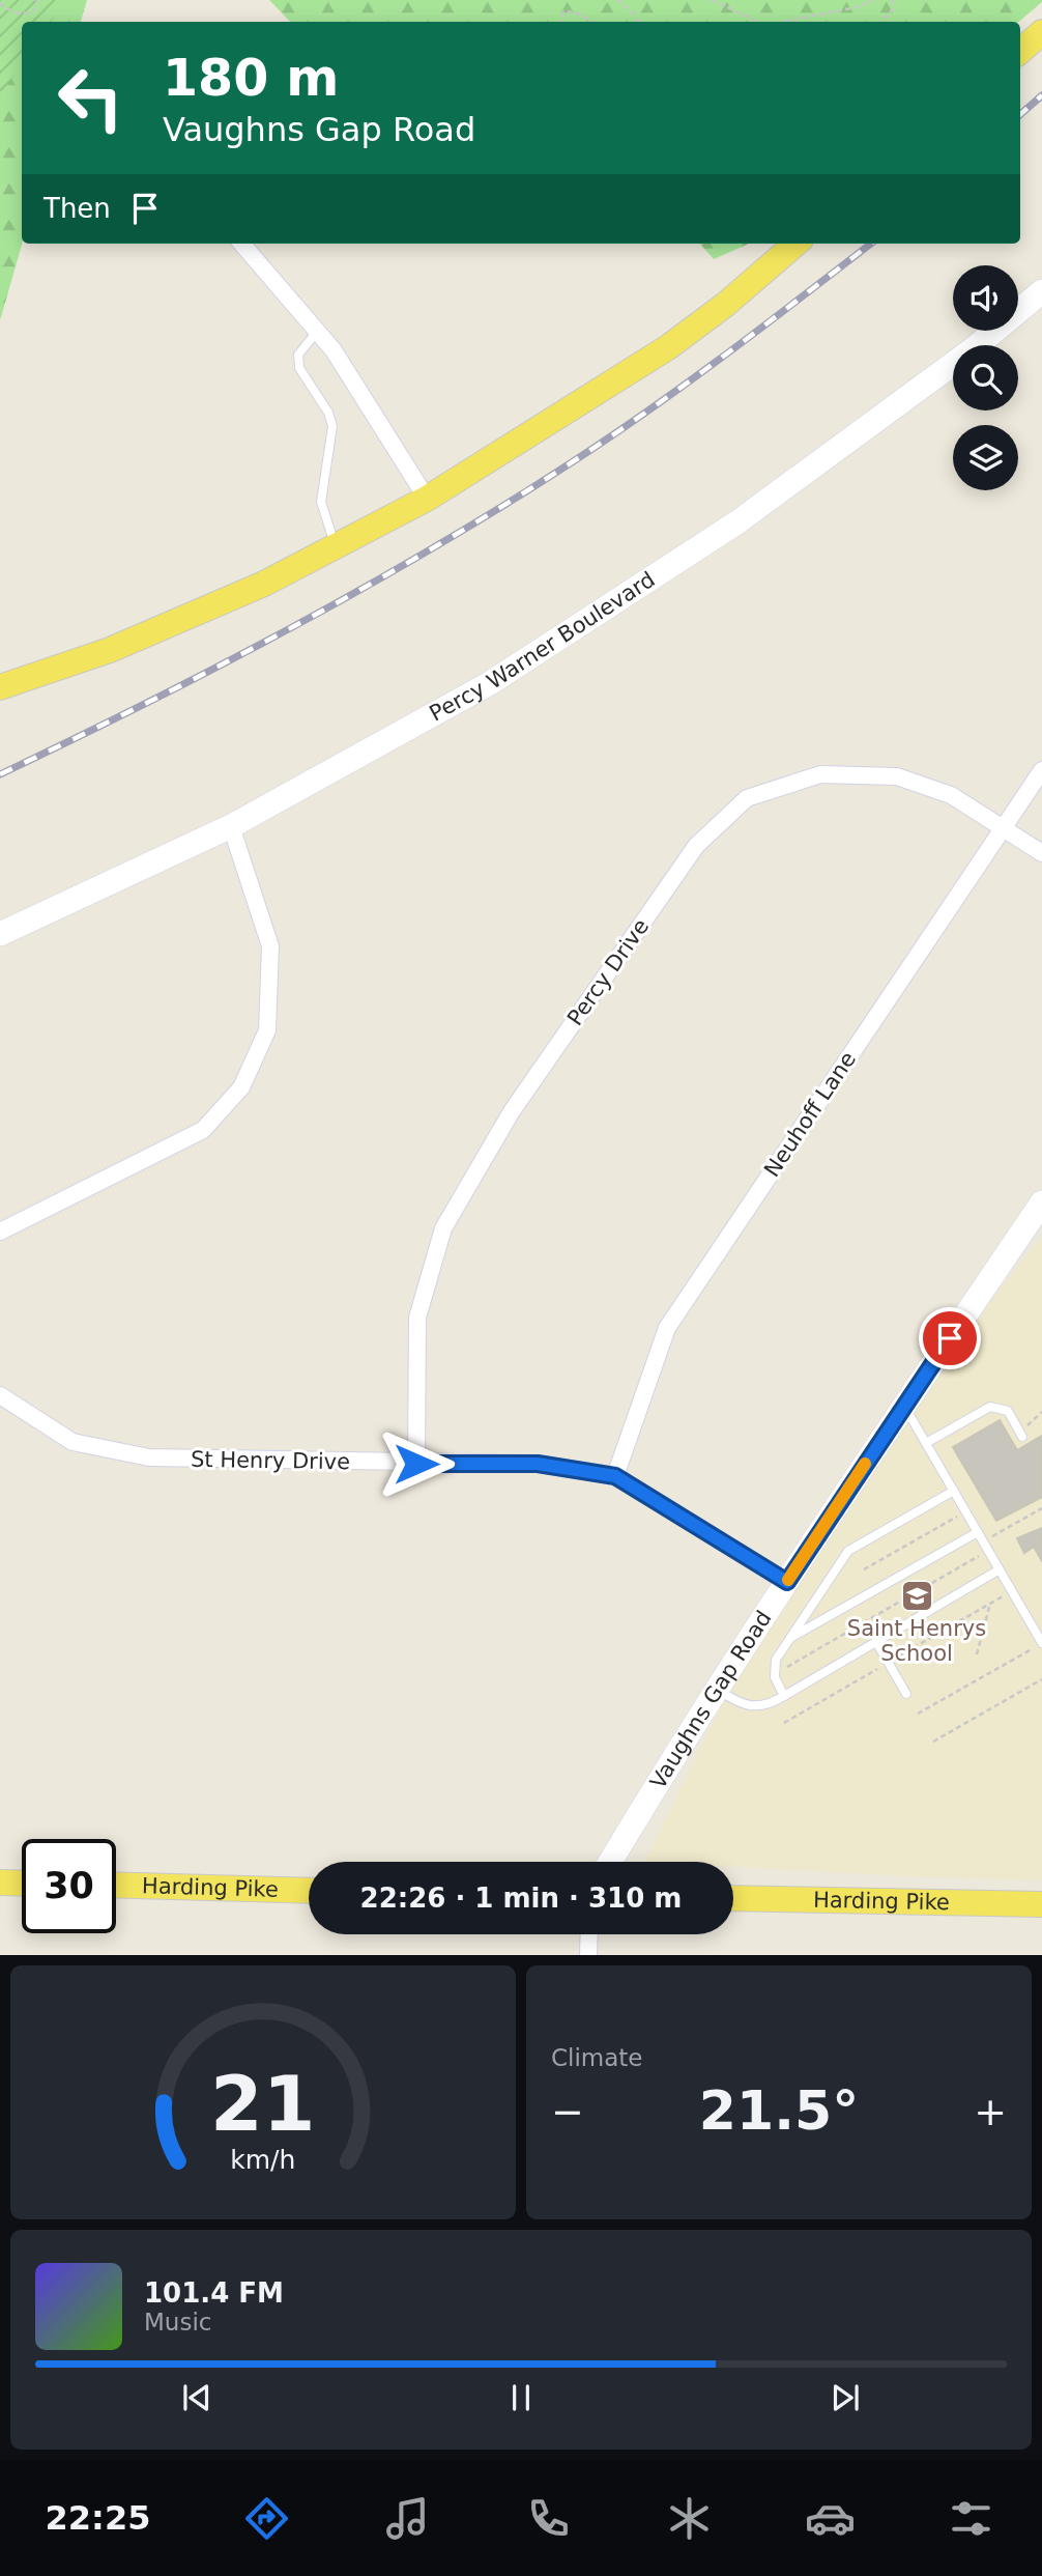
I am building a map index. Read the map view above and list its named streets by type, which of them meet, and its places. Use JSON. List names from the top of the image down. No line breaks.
{"streets":{"main road":["Harding Pike"],"street":["Percy Warner Boulevard","Percy Drive","Neuhoff Lane","St Henry Drive","Vaughns Gap Road"]},"crossings":[["Percy Drive","Neuhoff Lane"],["Percy Drive","St Henry Drive"],["Neuhoff Lane","St Henry Drive"],["St Henry Drive","Vaughns Gap Road"]],"places":{"school or university":["Saint Henrys School"]},"page":{"turn":["180 m","Vaughns Gap Road"],"then":"Then","limit":"30","trip":"22:26 · 1 min · 310 m","tile":"Climate","heat":["−","21.5°","+"],"song":["101.4 FM","Music"],"tabs":"22:25","gauge":["21","km/h"]}}
